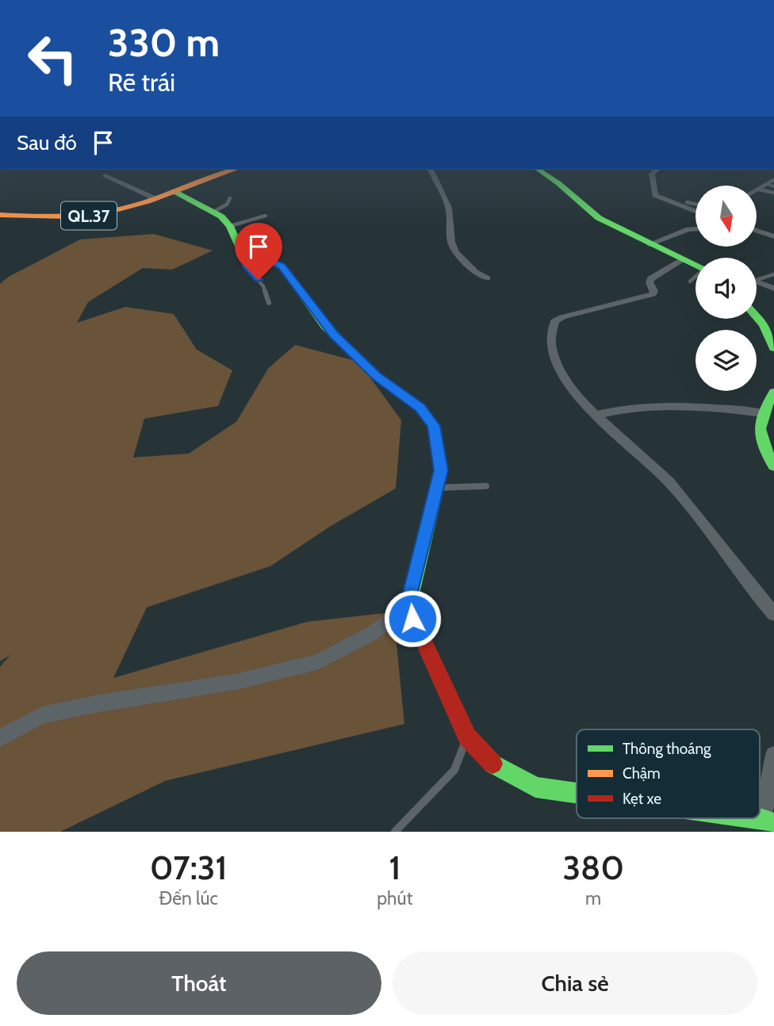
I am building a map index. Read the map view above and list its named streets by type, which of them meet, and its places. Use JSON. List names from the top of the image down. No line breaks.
{"streets":{"main road":["QL.37"]},"legend":["Thông thoáng","Chậm","Kẹt xe"],"north":"bottom","page":{"turn":["330 m","Rẽ trái"],"then":"Sau đó","eta":["07:31","Đến lúc","1","phút","380","m"],"buttons":["Thoát","Chia sẻ"]}}
